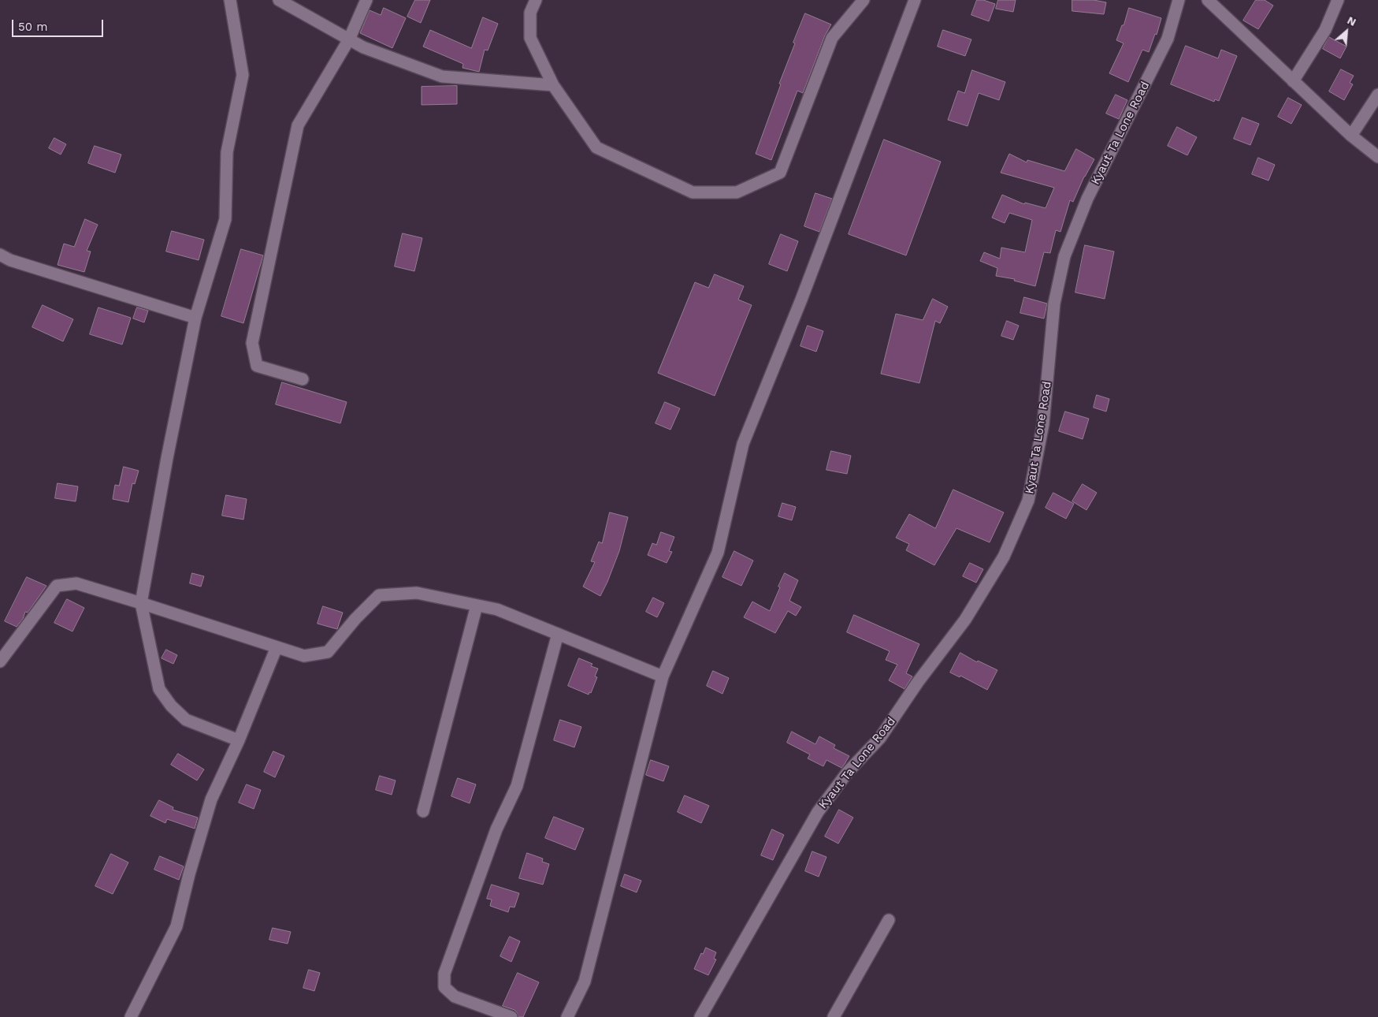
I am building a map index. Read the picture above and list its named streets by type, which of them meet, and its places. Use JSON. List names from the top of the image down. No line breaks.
{"streets":{"street":["Kyaut Ta Lone Road"]},"scale_bar":"50 m","north":"top right"}
